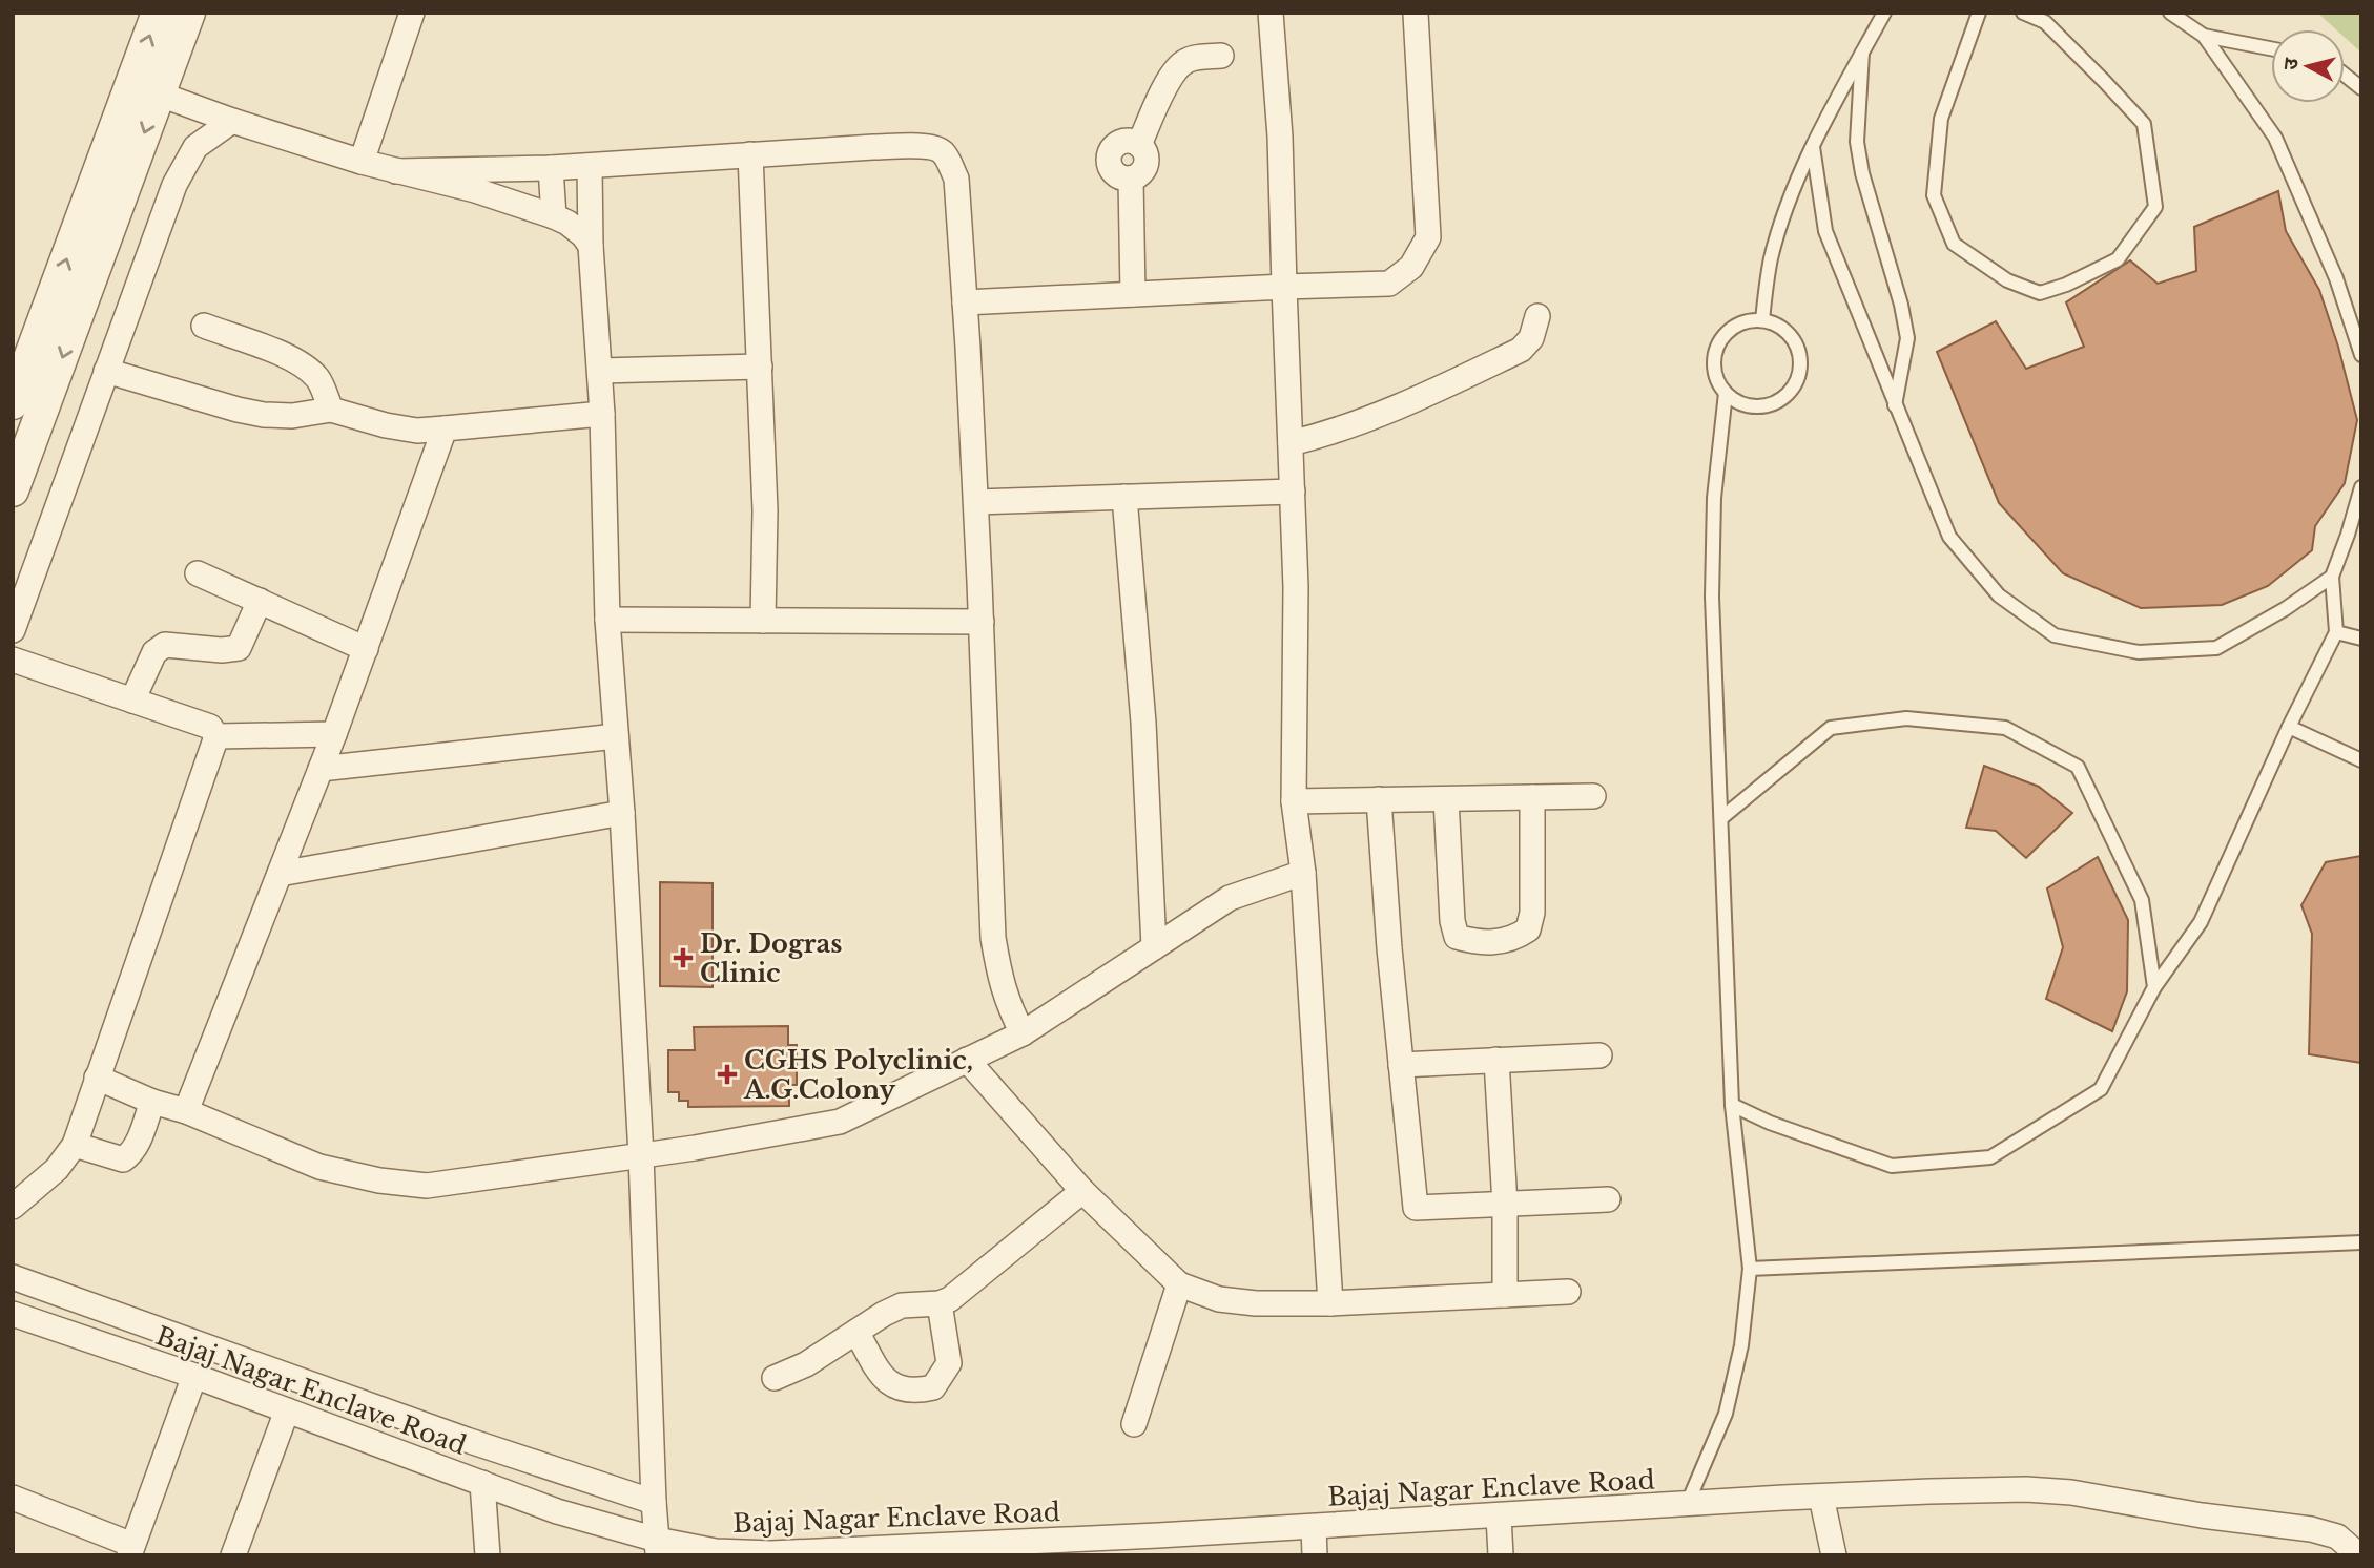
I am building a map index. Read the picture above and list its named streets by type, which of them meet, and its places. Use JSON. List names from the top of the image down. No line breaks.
{"streets":{"street":["Bajaj Nagar Enclave Road"]},"places":{"health":["Dr. Dogras Clinic","CGHS Polyclinic, A.G.Colony"]},"north":"left"}
